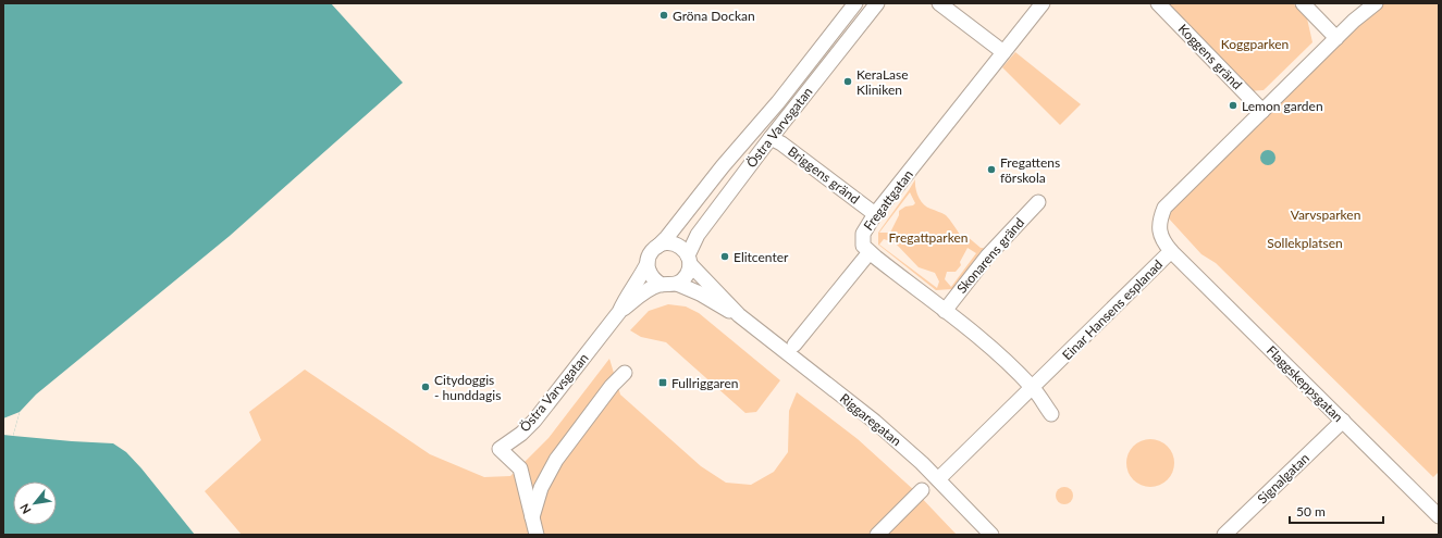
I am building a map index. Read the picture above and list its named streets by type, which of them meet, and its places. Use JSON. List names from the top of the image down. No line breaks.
{"streets":{"street":["Koggens gränd","Östra Varvsgatan","Briggens gränd","Fregattgatan","Skonarens gränd","Einar Hansens esplanad","Flaggskeppsgatan","Riggaregatan","Signalgatan"]},"crossings":[["Koggens gränd","Einar Hansens esplanad"],["Östra Varvsgatan","Briggens gränd"],["Östra Varvsgatan","Riggaregatan"],["Briggens gränd","Fregattgatan"],["Fregattgatan","Skonarens gränd"],["Fregattgatan","Einar Hansens esplanad"],["Einar Hansens esplanad","Flaggskeppsgatan"],["Einar Hansens esplanad","Riggaregatan"],["Flaggskeppsgatan","Signalgatan"]],"parks":["Koggparken","Varvsparken","Fregattparken","Sollekplatsen"],"places":{"other":["Gröna Dockan","KeraLase Kliniken","Lemon garden","Fregattens förskola","Elitcenter","Citydoggis - hunddagis"],"transit":["Fullriggaren"]},"scale_bar":"50 m","north":"bottom left"}
